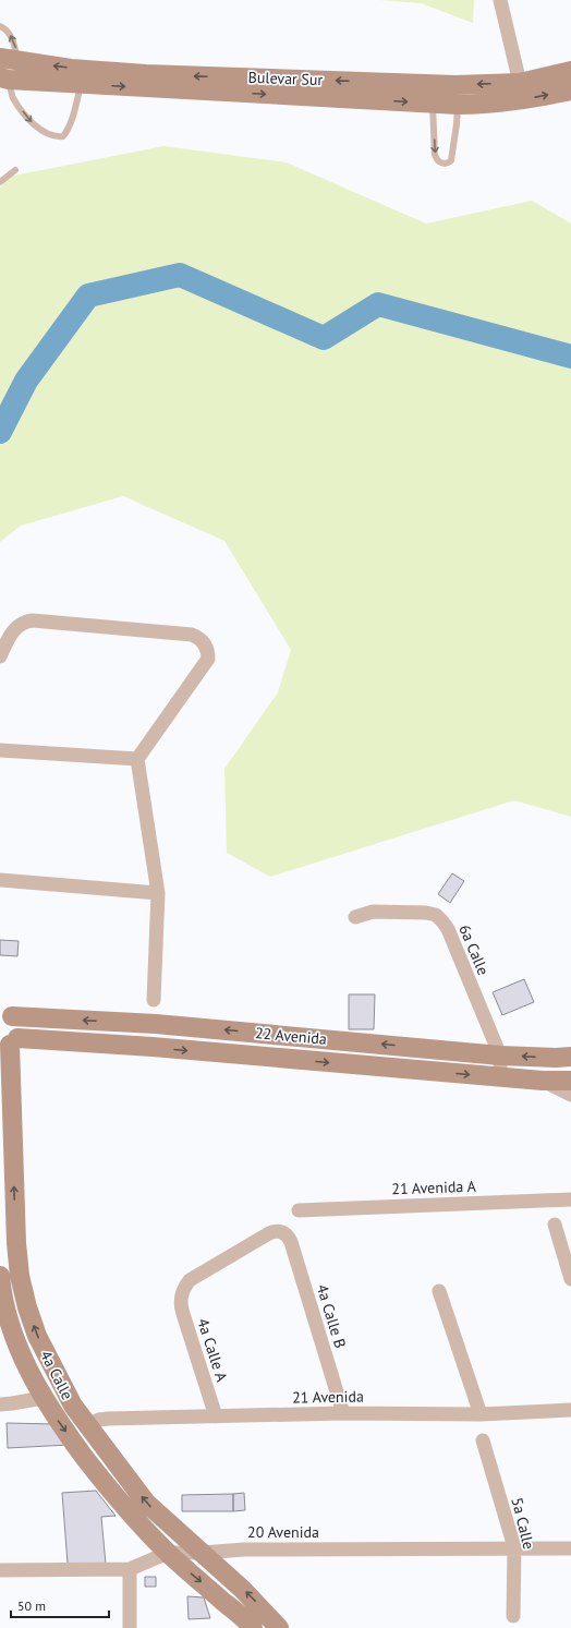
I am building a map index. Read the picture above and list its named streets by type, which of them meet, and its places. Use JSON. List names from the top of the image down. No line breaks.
{"streets":{"main road":["Bulevar Sur","22 Avenida","4a Calle"],"street":["6a Calle","21 Avenida A","4a Calle B","4a Calle A","21 Avenida","5a Calle","20 Avenida"]},"crossings":[["6a Calle","22 Avenida"],["22 Avenida","4a Calle"],["4a Calle B","4a Calle A"],["4a Calle B","21 Avenida"],["4a Calle A","21 Avenida"],["4a Calle","21 Avenida"],["4a Calle","20 Avenida"],["5a Calle","20 Avenida"]],"scale_bar":"50 m"}
